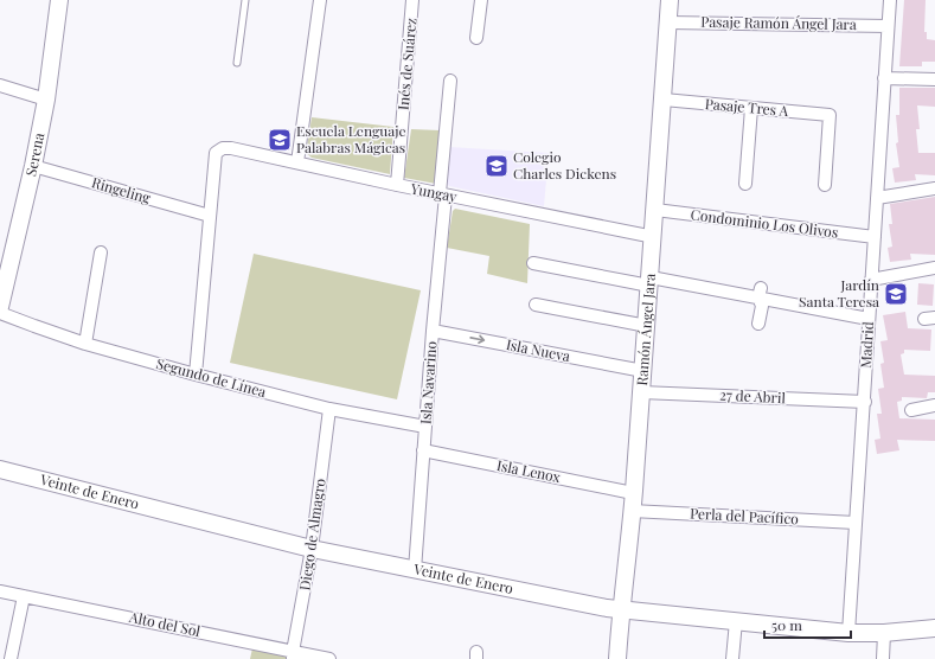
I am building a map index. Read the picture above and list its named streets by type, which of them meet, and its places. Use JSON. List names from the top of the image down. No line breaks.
{"streets":{"main road":["Serena","Ramón Ángel Jara","Veinte de Enero"],"street":["Pasaje Ramón Ángel Jara","Inés de Suárez","Pasaje Tres A","Ringeling","Yungay","Condominio Los Olivos","Madrid","Isla Nueva","Segundo de Línea","Isla Navarino","27 de Abril","Isla Lenox","Perla del Pacífico","Diego de Almagro","Alto del Sol"]},"crossings":[["Pasaje Ramón Ángel Jara","Ramón Ángel Jara"],["Pasaje Ramón Ángel Jara","Madrid"],["Inés de Suárez","Yungay"],["Pasaje Tres A","Ramón Ángel Jara"],["Serena","Ringeling"],["Ringeling","Yungay"],["Yungay","Ramón Ángel Jara"],["Yungay","Isla Navarino"],["Condominio Los Olivos","Ramón Ángel Jara"],["Condominio Los Olivos","Madrid"],["Ramón Ángel Jara","Isla Nueva"],["Ramón Ángel Jara","27 de Abril"],["Ramón Ángel Jara","Isla Lenox"],["Ramón Ángel Jara","Veinte de Enero"],["Ramón Ángel Jara","Perla del Pacífico"],["Madrid","27 de Abril"],["Madrid","Veinte de Enero"],["Madrid","Perla del Pacífico"],["Isla Nueva","Isla Navarino"],["Segundo de Línea","Isla Navarino"],["Segundo de Línea","Diego de Almagro"],["Isla Navarino","Isla Lenox"],["Isla Navarino","Veinte de Enero"],["Veinte de Enero","Diego de Almagro"],["Diego de Almagro","Alto del Sol"]],"places":{"school or university":["Escuela Lenguaje Palabras Mágicas","Colegio Charles Dickens","Jardín Santa Teresa"]},"scale_bar":"50 m"}
